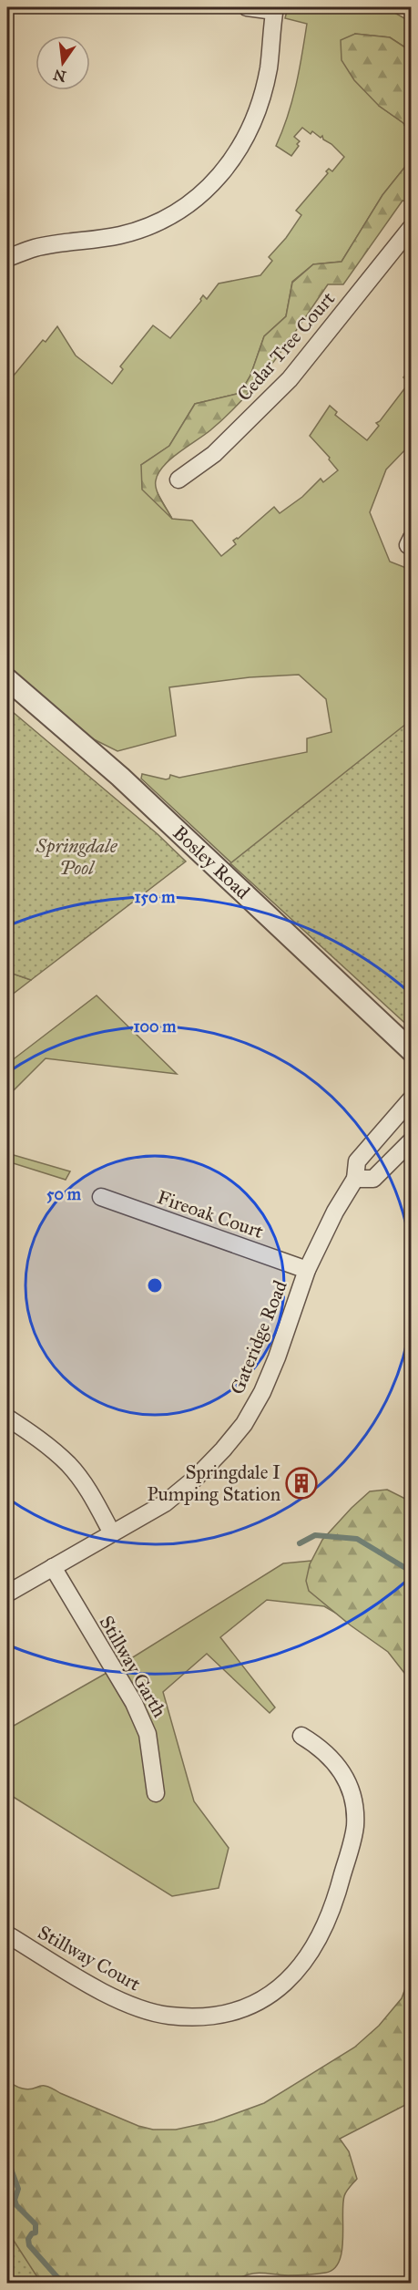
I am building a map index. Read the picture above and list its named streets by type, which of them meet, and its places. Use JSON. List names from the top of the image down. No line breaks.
{"streets":{"street":["Cedar Tree Court","Bosley Road","Fireoak Court","Gateridge Road","Stillway Garth","Stillway Court"]},"crossings":[["Fireoak Court","Gateridge Road"],["Gateridge Road","Stillway Garth"]],"parks":["Springdale Pool"],"places":{"building":["Springdale I Pumping Station"]},"north":"bottom","rings":["150 m","100 m","50 m"]}
